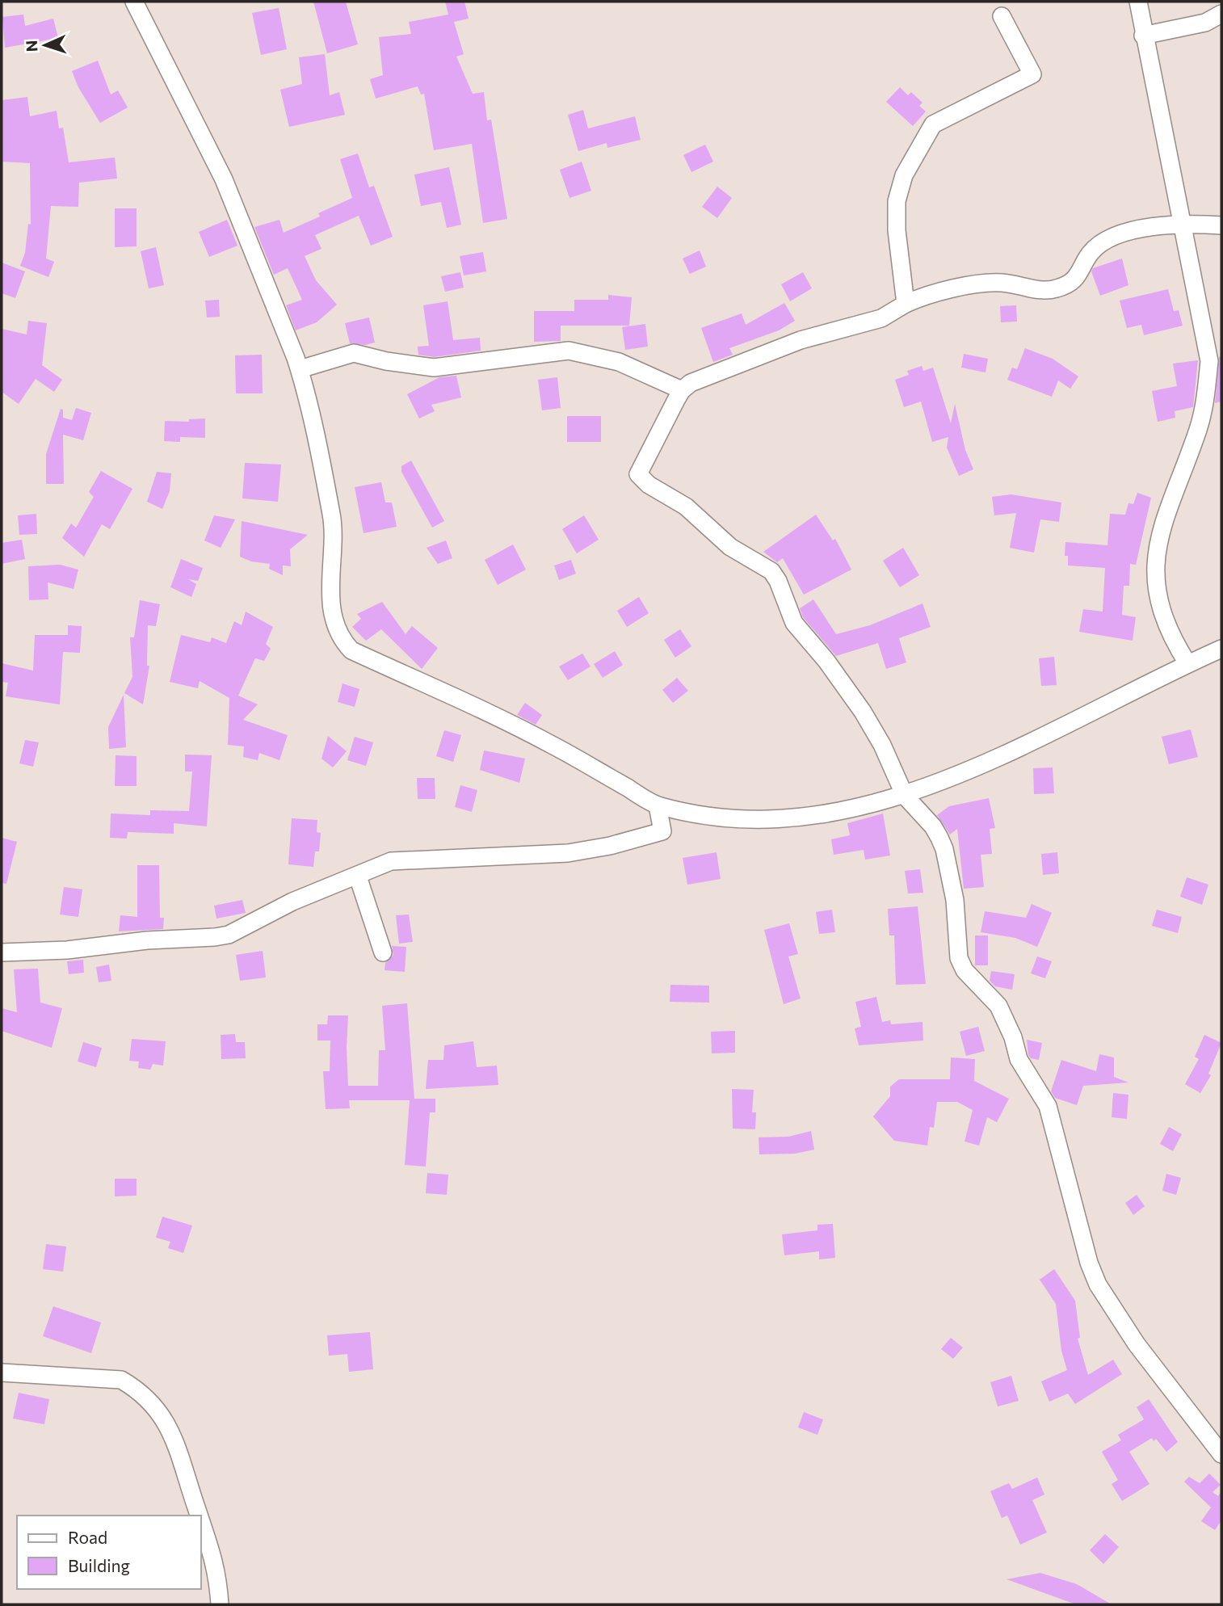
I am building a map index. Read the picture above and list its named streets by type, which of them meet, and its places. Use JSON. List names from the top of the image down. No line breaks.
{"legend":["Road","Building"],"north":"left"}
